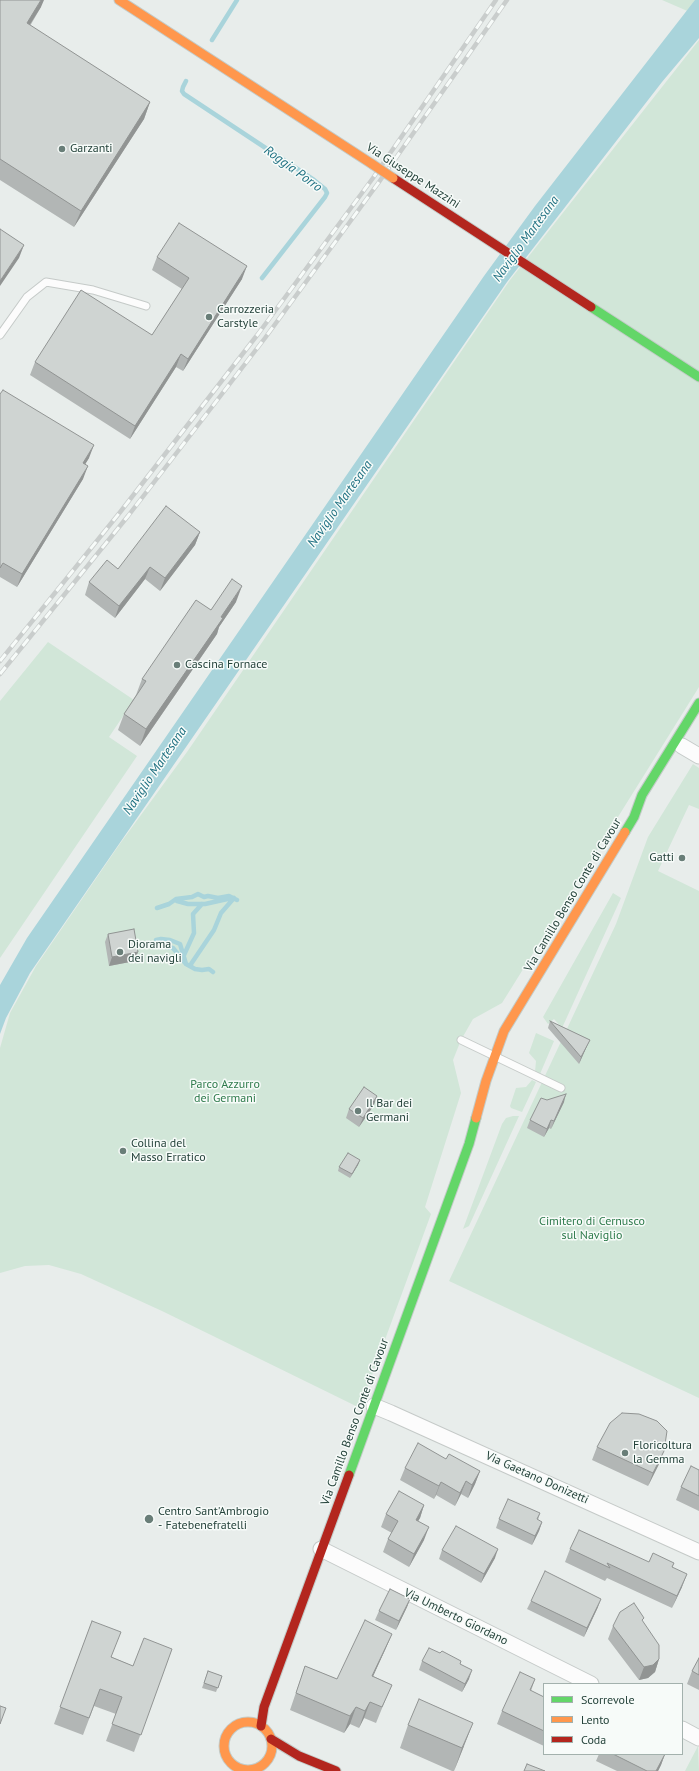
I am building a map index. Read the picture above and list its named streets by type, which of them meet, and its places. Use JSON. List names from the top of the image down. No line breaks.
{"streets":{"street":["Via Giuseppe Mazzini","Via Camillo Benso Conte di Cavour","Via Gaetano Donizetti","Via Umberto Giordano"]},"crossings":[["Via Camillo Benso Conte di Cavour","Via Gaetano Donizetti"],["Via Camillo Benso Conte di Cavour","Via Umberto Giordano"]],"water":["Roggia Porro","Naviglio Martesana"],"parks":["Parco Azzurro dei Germani","Cimitero di Cernusco sul Naviglio"],"places":["Garzanti","Carrozzeria Carstyle","Cascina Fornace","Gatti","Diorama dei navigli","Il Bar dei Germani","Collina del Masso Erratico","Floricoltura la Gemma","Centro Sant'Ambrogio - Fatebenefratelli"],"legend":["Scorrevole","Lento","Coda"]}
